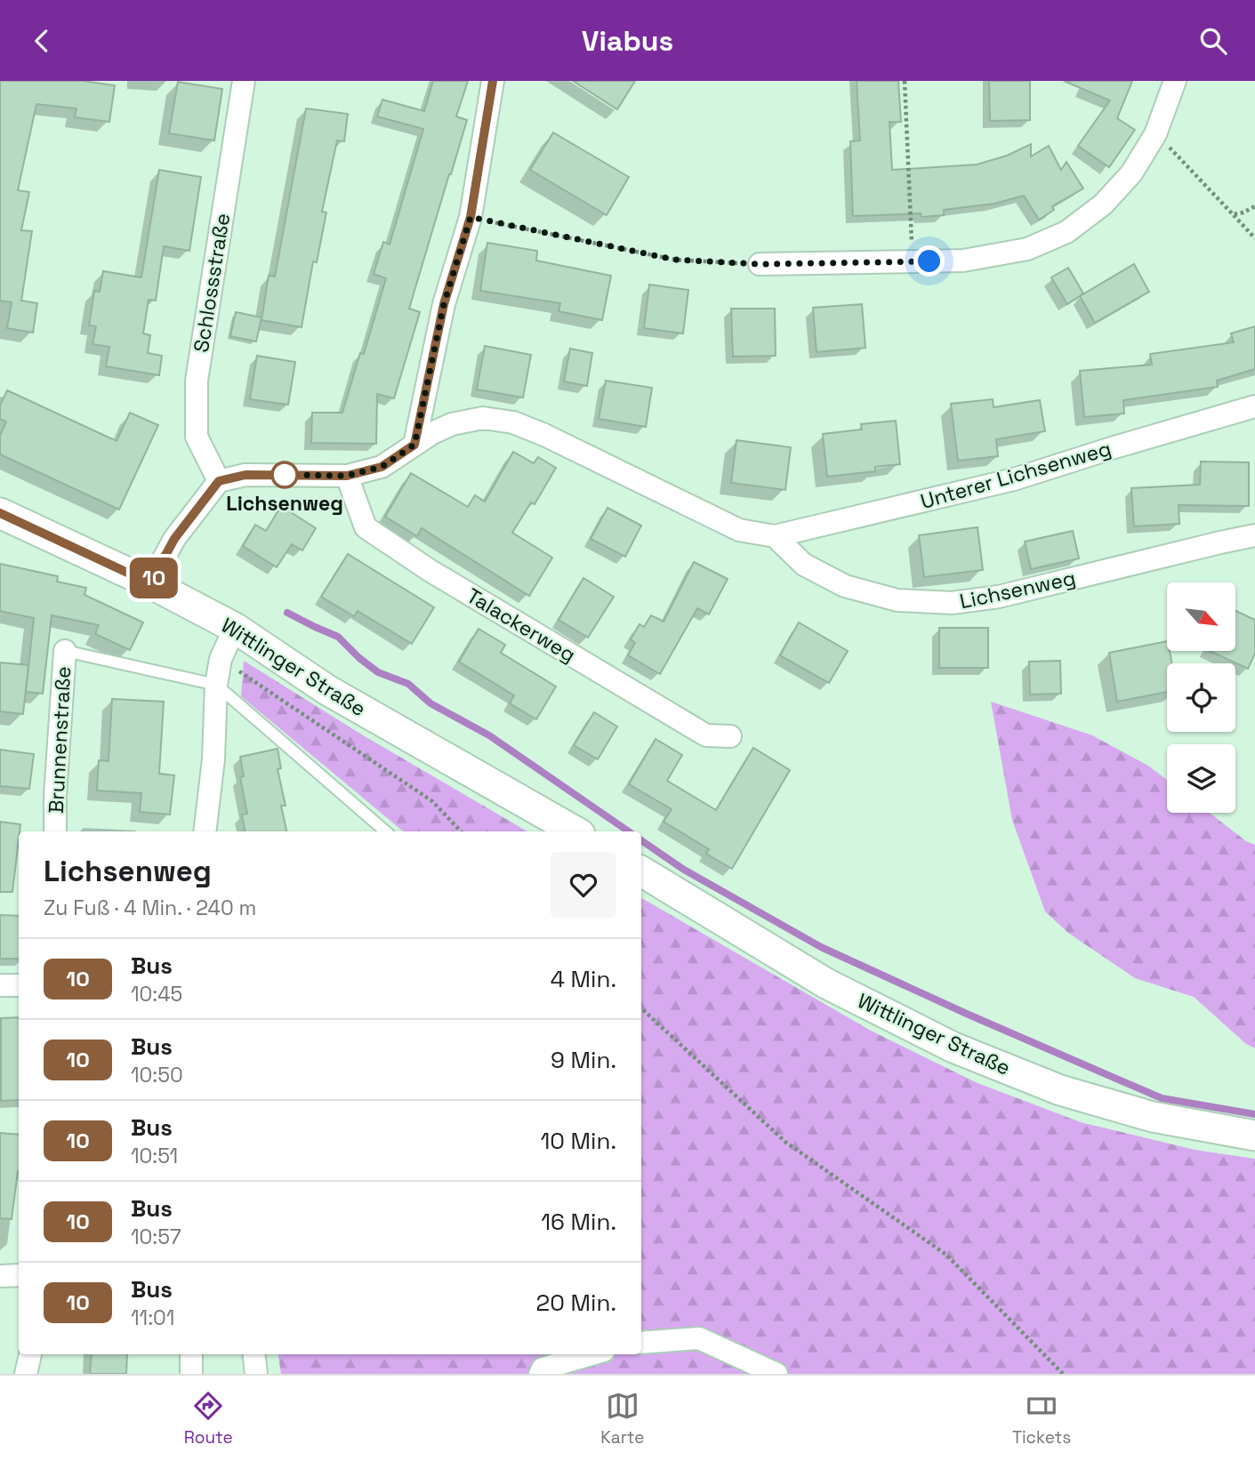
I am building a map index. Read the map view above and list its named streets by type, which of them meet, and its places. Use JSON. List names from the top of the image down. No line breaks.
{"streets":{"street":["Schlossstraße","Unterer Lichsenweg","Lichsenweg","Talackerweg","Wittlinger Straße","Brunnenstraße"]},"crossings":[["Unterer Lichsenweg","Lichsenweg"]],"places":["Lichsenweg"],"lines":["bus line 10"],"north":"bottom right","page":{"header":"Viabus","on_map":"10","heading":["Lichsenweg","Zu Fuß · 4 Min. · 240 m"],"list":[{"mark":"10","name":"Bus","note":"10:45","value":"4 Min."},{"mark":"10","name":"Bus","note":"10:50","value":"9 Min."},{"mark":"10","name":"Bus","note":"10:51","value":"10 Min."},{"mark":"10","name":"Bus","note":"10:57","value":"16 Min."},{"mark":"10","name":"Bus","note":"11:01","value":"20 Min."}],"tabs":["Route","Karte","Tickets"]}}
